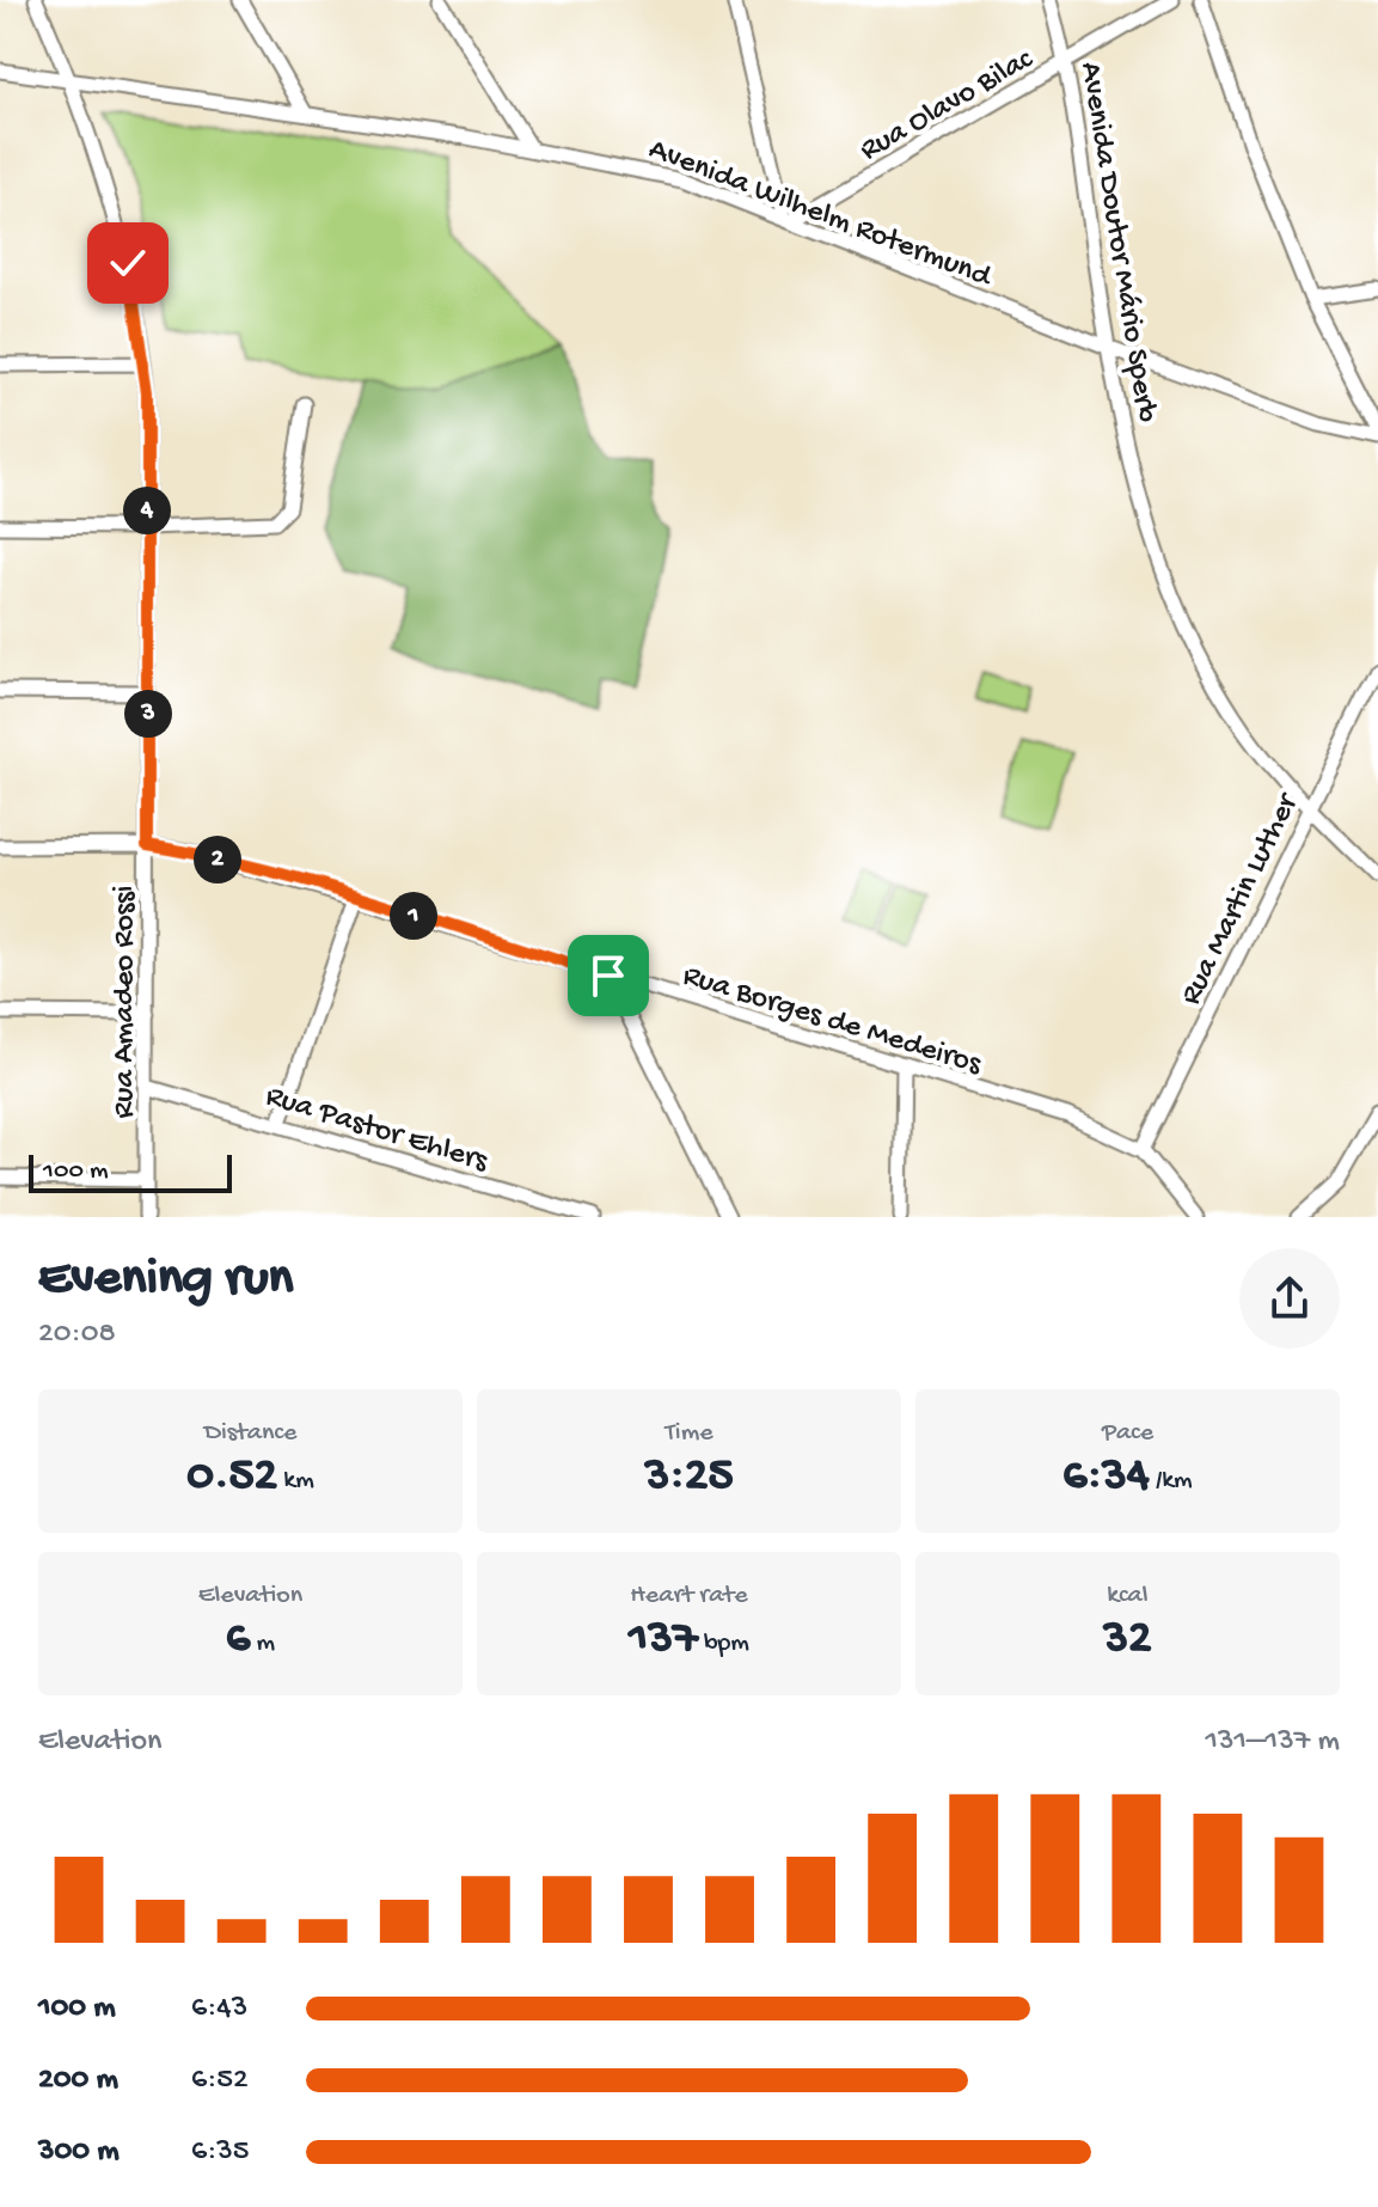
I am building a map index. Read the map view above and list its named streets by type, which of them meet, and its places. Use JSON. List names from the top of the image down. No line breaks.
{"streets":{"street":["Rua Olavo Bilac","Avenida Wilhelm Rotermund","Avenida Doutor Mário Sperb","Rua Martin Luther","Rua Amadeo Rossi","Rua Borges de Medeiros","Rua Pastor Ehlers"]},"crossings":[["Rua Olavo Bilac","Avenida Wilhelm Rotermund"],["Rua Olavo Bilac","Avenida Doutor Mário Sperb"],["Avenida Wilhelm Rotermund","Avenida Doutor Mário Sperb"],["Avenida Wilhelm Rotermund","Rua Amadeo Rossi"],["Avenida Doutor Mário Sperb","Rua Martin Luther"],["Rua Martin Luther","Rua Borges de Medeiros"],["Rua Amadeo Rossi","Rua Borges de Medeiros"],["Rua Amadeo Rossi","Rua Pastor Ehlers"]],"scale_bar":"100 m","page":{"pins":["4","3","2","1"],"scale":"100 m","heading":["Evening run","20:08"],"stats":[["Distance","0.52 km"],["Time","3:25"],["Pace","6:34 /km"],["Elevation","6 m"],["Heart rate","137 bpm"],["kcal","32"]],"chart":["Elevation","131–137 m"],"list":[{"name":"100 m","note":"6:43"},{"name":"200 m","note":"6:52"},{"name":"300 m","note":"6:35"}]}}
